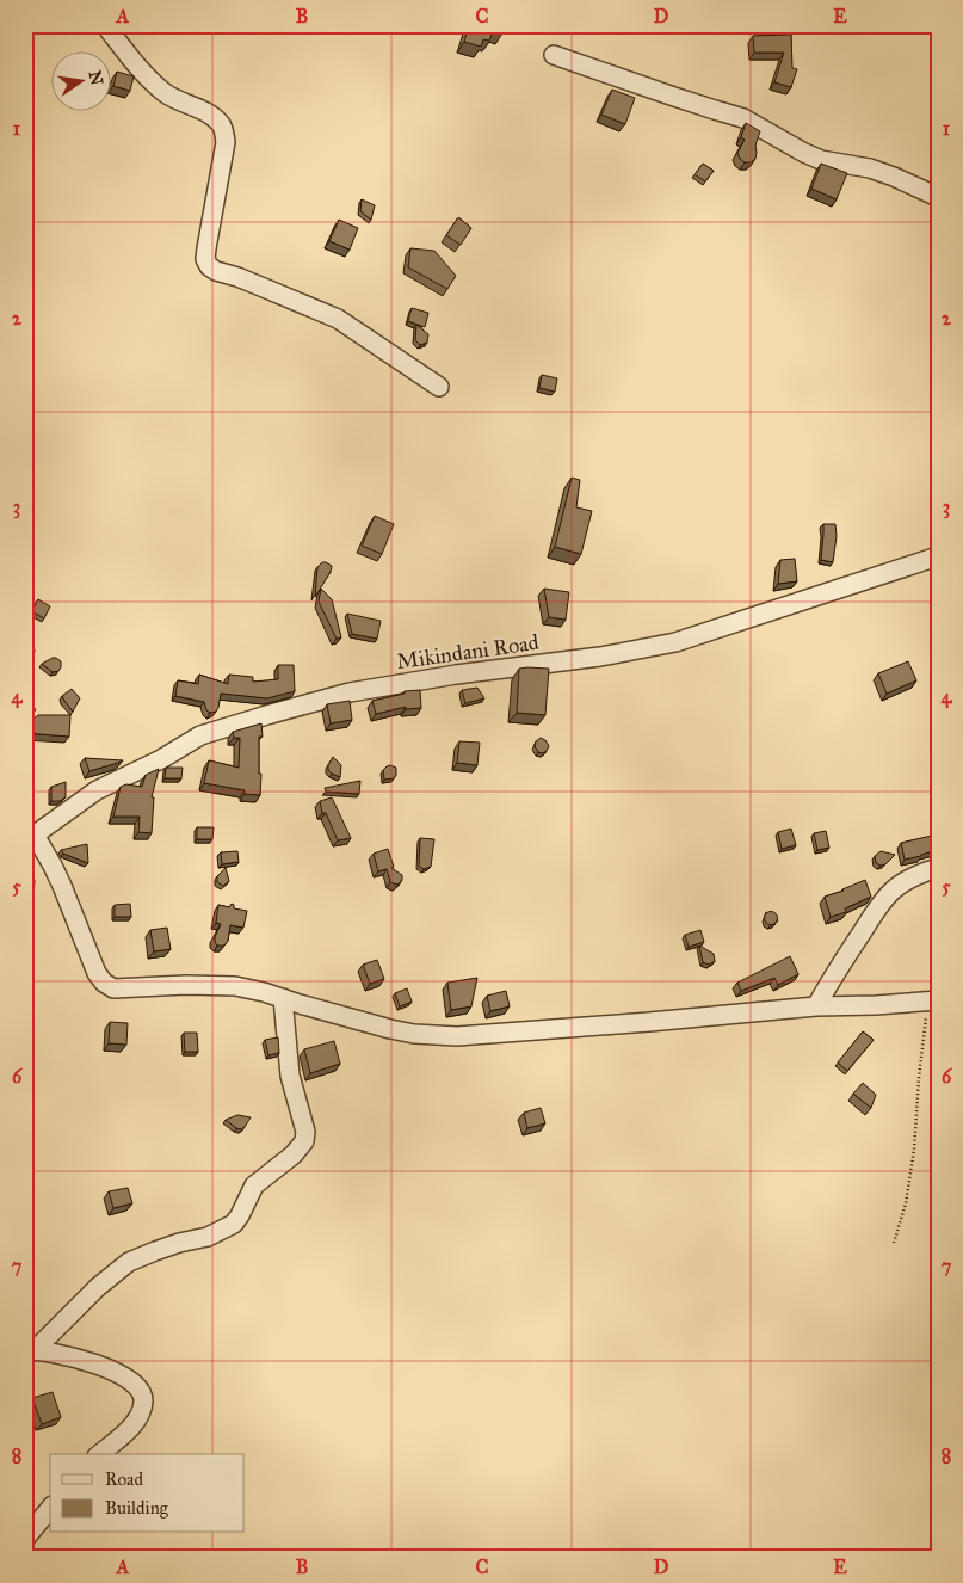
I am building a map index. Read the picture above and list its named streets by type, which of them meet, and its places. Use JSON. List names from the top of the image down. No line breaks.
{"streets":{"street":["Mikindani Road"]},"legend":["Road","Building"],"north":"right","grid":{"columns":["A","B","C","D","E"],"rows":["1","2","3","4","5","6","7","8"]}}
